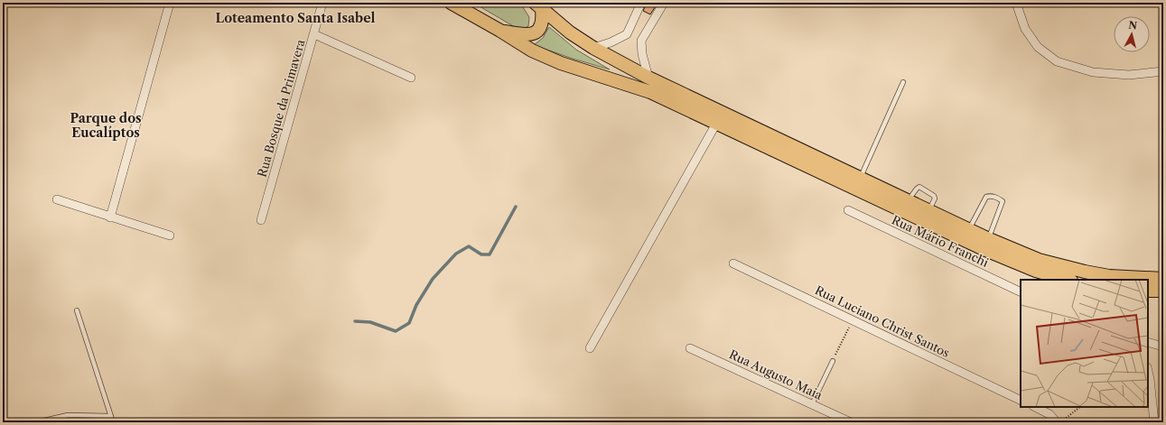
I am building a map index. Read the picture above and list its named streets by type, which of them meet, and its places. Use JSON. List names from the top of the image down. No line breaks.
{"streets":{"street":["Rua Bosque da Primavera","Rua Mário Franchi","Rua Luciano Christ Santos","Rua Augusto Maia"]},"districts":["Loteamento Santa Isabel","Parque dos Eucalíptos"],"north":"top"}
